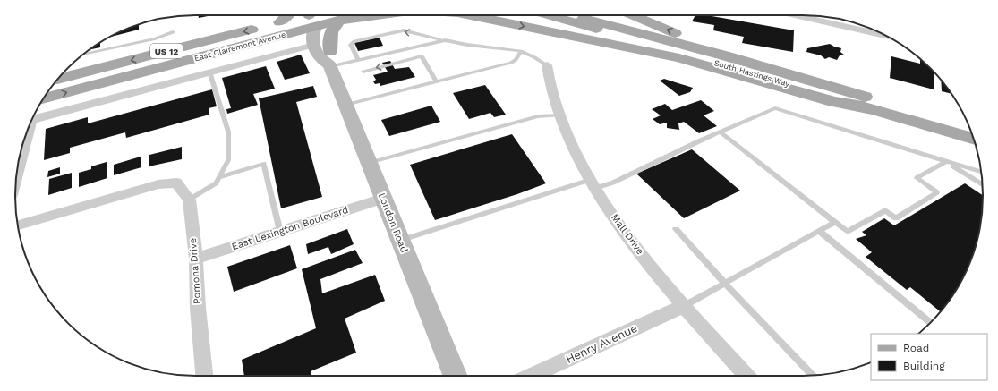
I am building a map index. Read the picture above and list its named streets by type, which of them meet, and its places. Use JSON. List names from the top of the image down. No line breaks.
{"streets":{"main road":["East Clairemont Avenue","US 12","South Hastings Way"],"street":["London Road","East Lexington Boulevard","Mall Drive","Pomona Drive","Henry Avenue"]},"crossings":[["East Clairemont Avenue","London Road"],["London Road","East Lexington Boulevard"],["East Lexington Boulevard","Pomona Drive"],["Mall Drive","Henry Avenue"]],"legend":["Road","Building"]}
